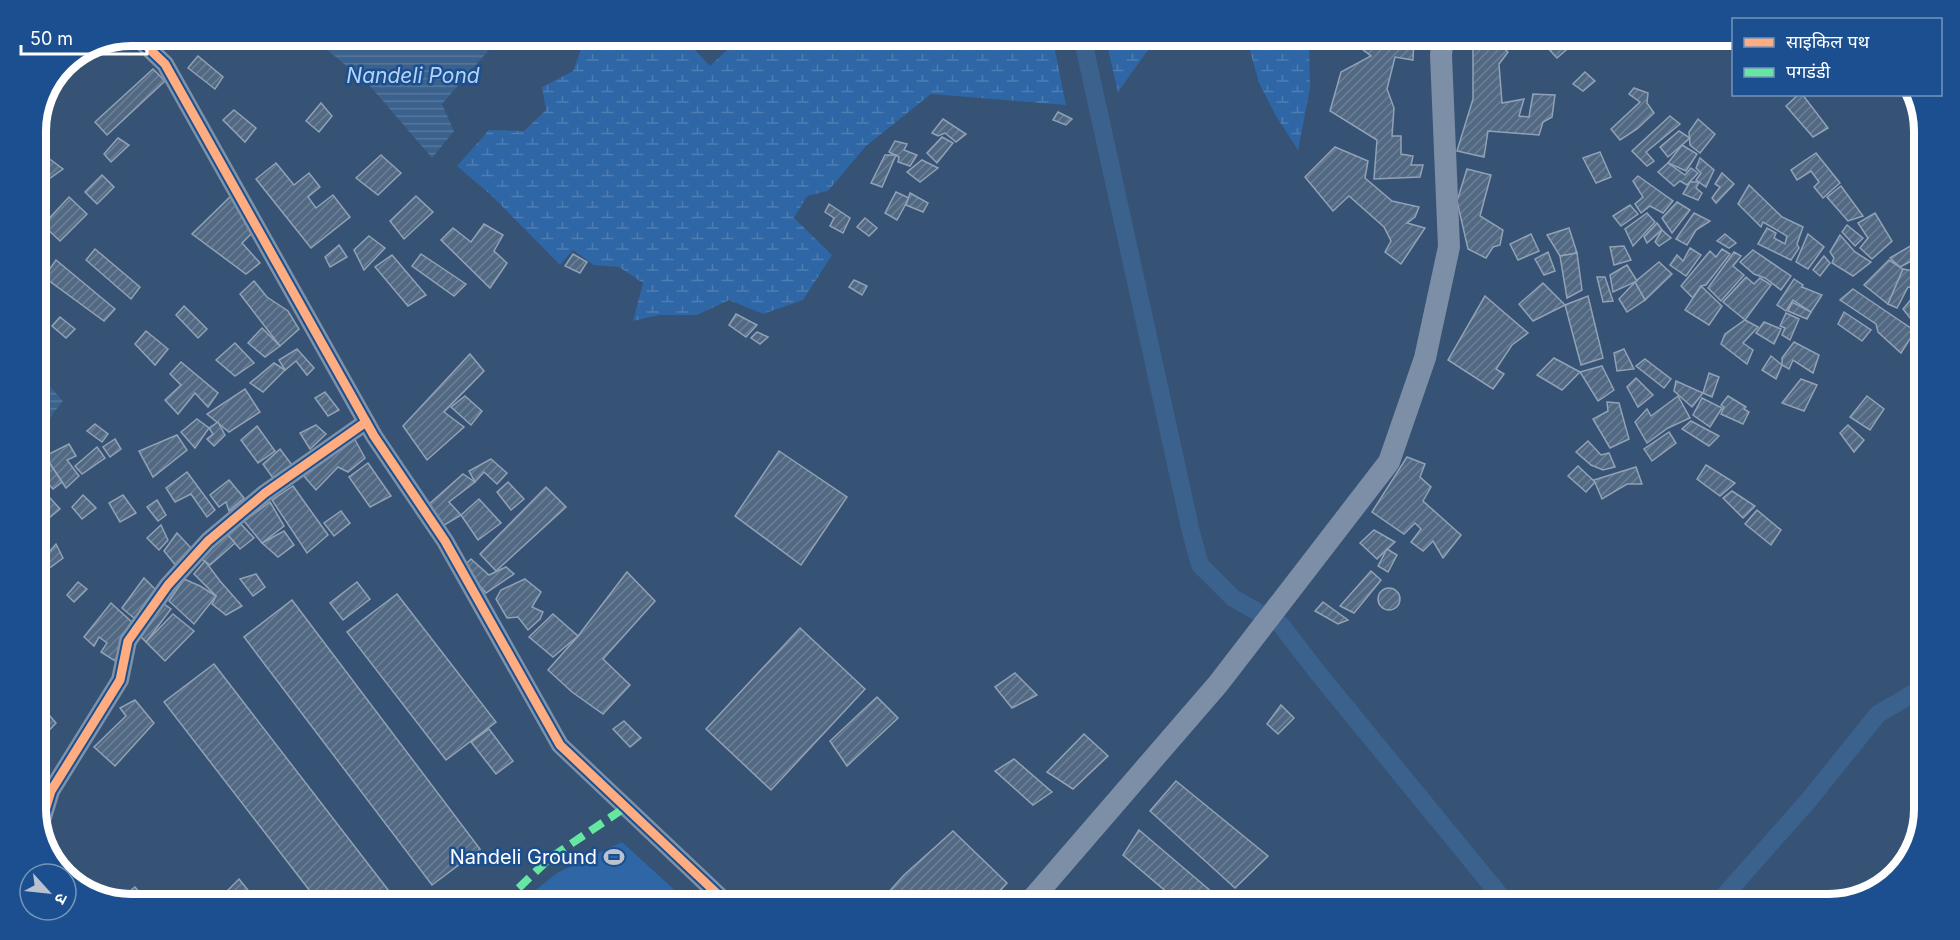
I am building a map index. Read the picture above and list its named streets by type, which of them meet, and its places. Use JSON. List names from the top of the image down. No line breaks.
{"water":["Nandeli Pond"],"places":{"sports":["Nandeli Ground"]},"legend":["साइकिल पथ","पगडंडी"],"scale_bar":"50 m","north":"bottom right"}
